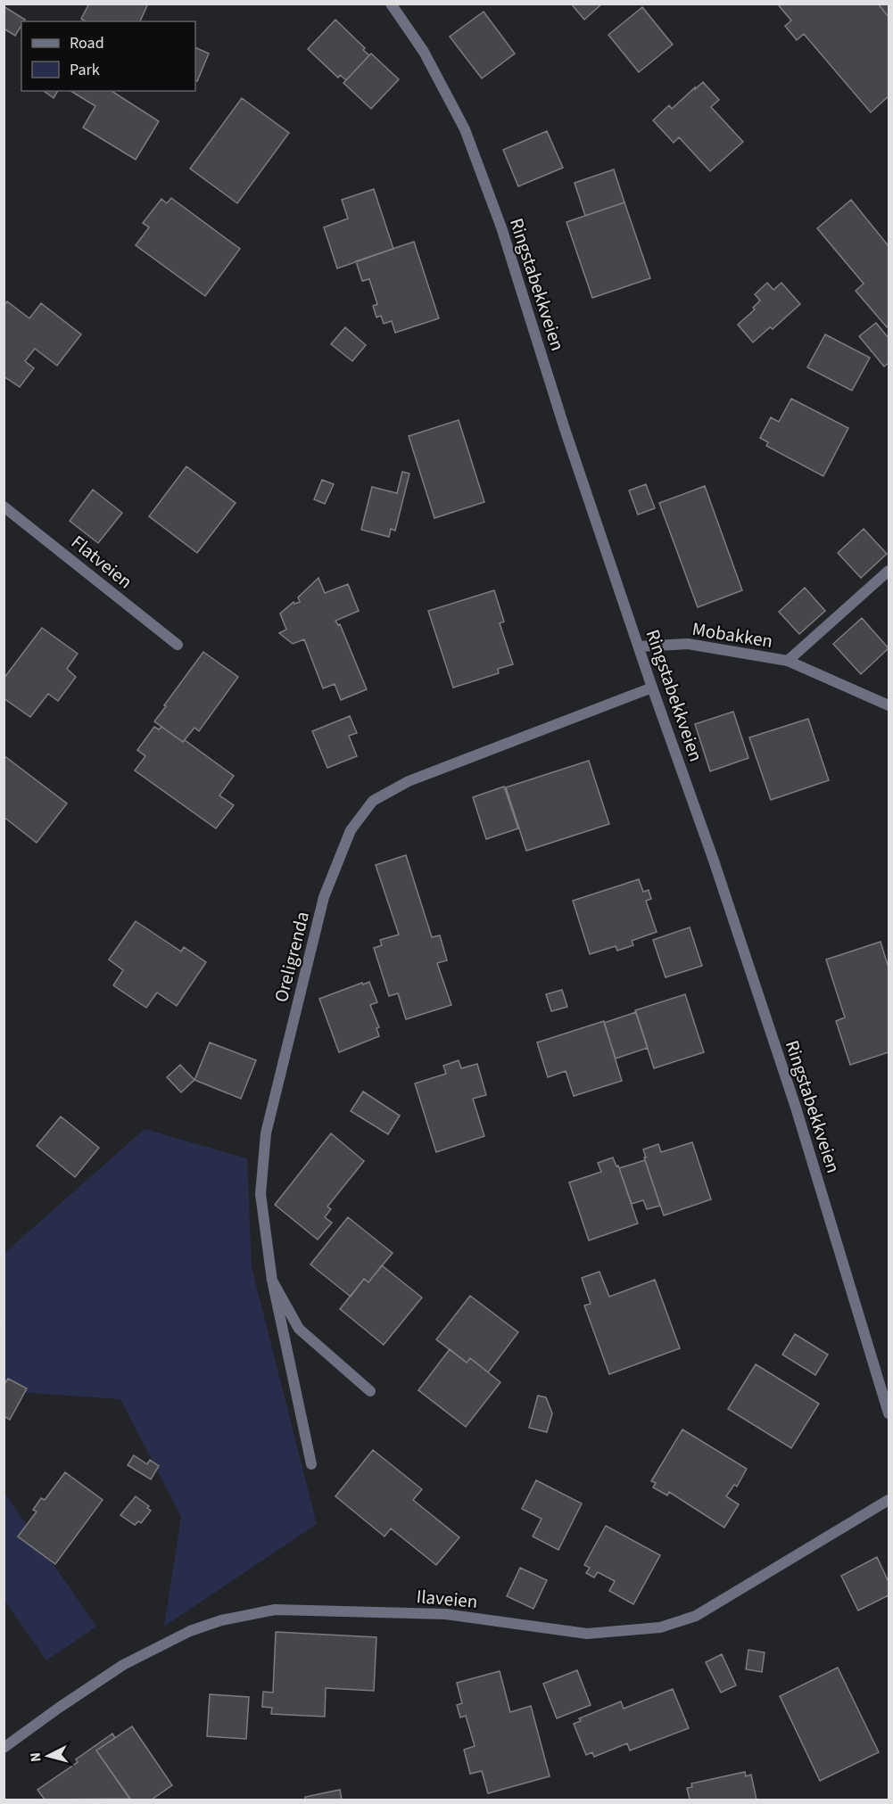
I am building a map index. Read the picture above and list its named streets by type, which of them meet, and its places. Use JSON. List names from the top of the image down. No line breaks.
{"streets":{"street":["Ringstabekkveien","Flatveien","Mobakken","Oreligrenda","Ilaveien"]},"crossings":[["Ringstabekkveien","Mobakken"],["Ringstabekkveien","Oreligrenda"]],"legend":["Road","Park"],"north":"left"}
